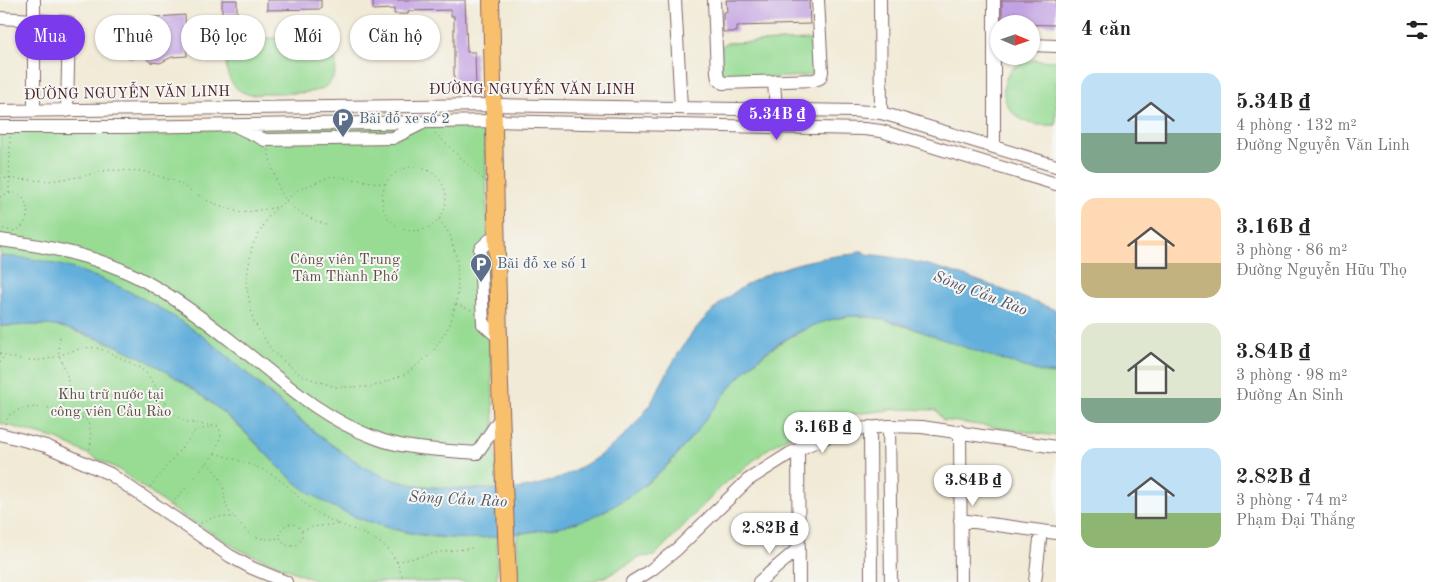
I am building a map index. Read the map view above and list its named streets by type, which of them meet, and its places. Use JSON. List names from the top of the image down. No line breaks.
{"streets":{"street":["ĐƯỜNG NGUYỄN VĂN LINH"]},"water":["Sông Cầu Rào"],"parks":["Công viên Trung Tâm Thành Phố","Khu trữ nước tại công viên Cầu Rào"],"places":{"parking":["Bãi đỗ xe số 2","Bãi đỗ xe số 1"]},"north":"right","page":{"heading":"4 căn","chip":["Mua","Thuê","Bộ lọc","Mới","Căn hộ"],"list":[{"name":"5.34B ₫","note":"4 phòng · 132 m² · Đường Nguyễn Văn Linh"},{"name":"3.16B ₫","note":"3 phòng · 86 m² · Đường Nguyễn Hữu Thọ"},{"name":"3.84B ₫","note":"3 phòng · 98 m² · Đường An Sinh"},{"name":"2.82B ₫","note":"3 phòng · 74 m² · Phạm Đại Thắng"}],"price":["5.34B ₫","3.16B ₫","3.84B ₫","2.82B ₫"]}}
